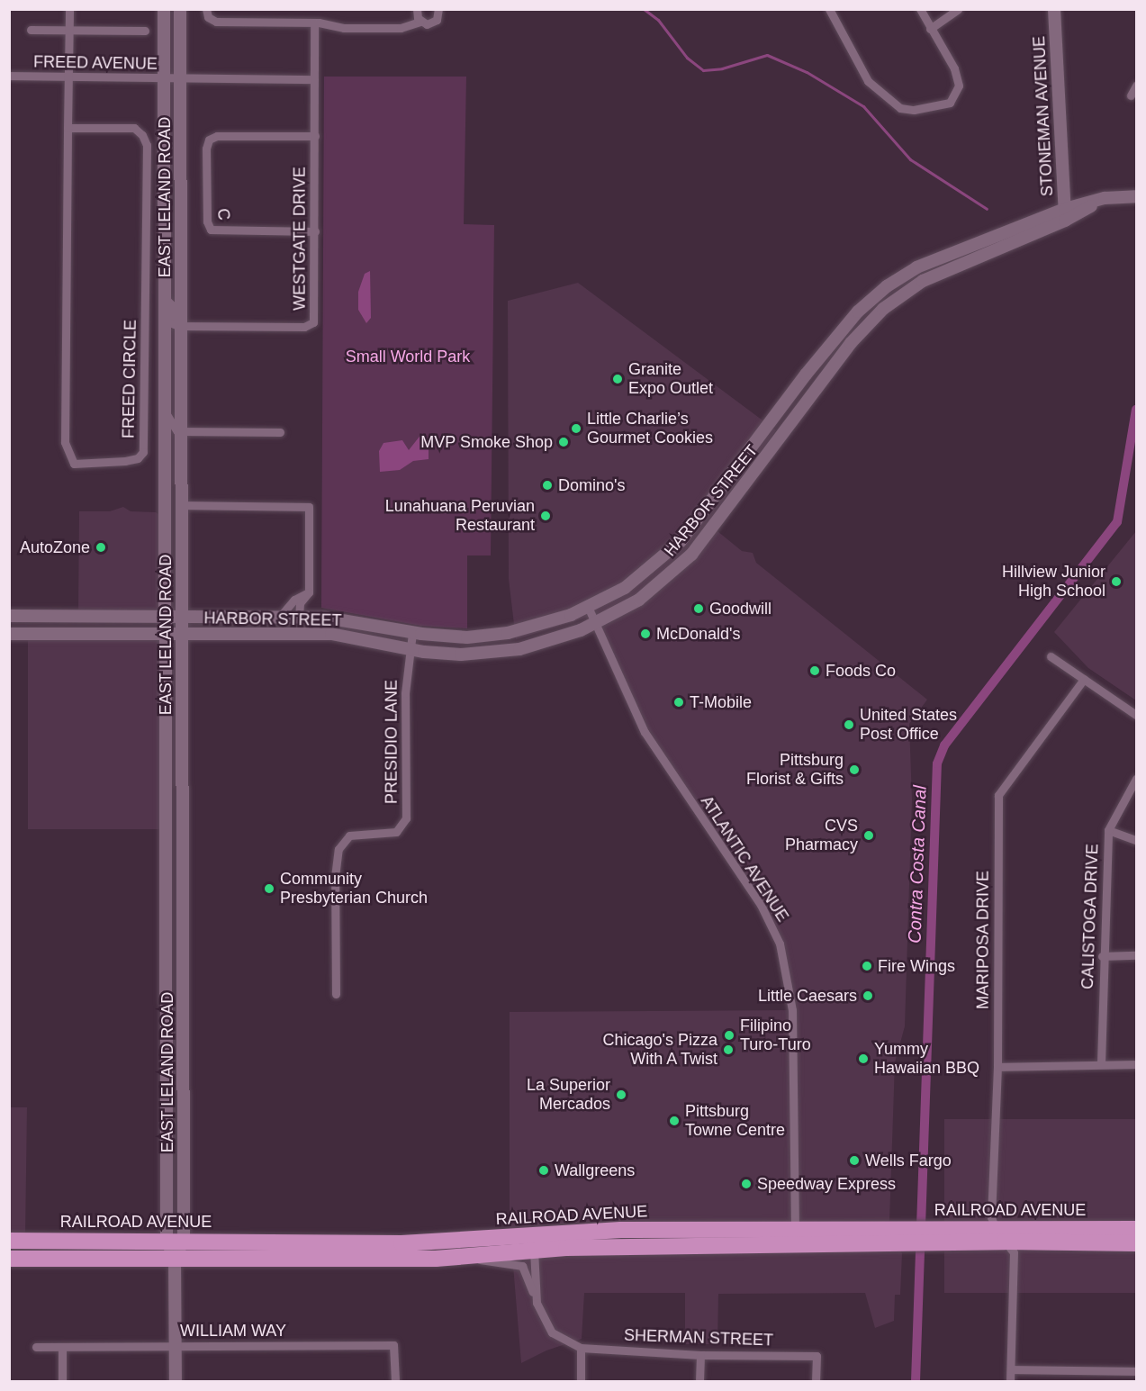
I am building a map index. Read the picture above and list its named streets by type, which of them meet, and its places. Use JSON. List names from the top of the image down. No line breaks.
{"streets":{"highway":["RAILROAD AVENUE"],"street":["FREED AVENUE","STONEMAN AVENUE","EAST LELAND ROAD","C","WESTGATE DRIVE","FREED CIRCLE","HARBOR STREET","PRESIDIO LANE","ATLANTIC AVENUE","CALISTOGA DRIVE","MARIPOSA DRIVE","WILLIAM WAY","SHERMAN STREET"]},"crossings":[["FREED AVENUE","EAST LELAND ROAD"],["FREED AVENUE","WESTGATE DRIVE"],["FREED AVENUE","FREED CIRCLE"],["STONEMAN AVENUE","HARBOR STREET"],["EAST LELAND ROAD","WESTGATE DRIVE"],["EAST LELAND ROAD","HARBOR STREET"],["EAST LELAND ROAD","RAILROAD AVENUE"],["C","WESTGATE DRIVE"],["HARBOR STREET","PRESIDIO LANE"],["HARBOR STREET","ATLANTIC AVENUE"],["ATLANTIC AVENUE","RAILROAD AVENUE"],["MARIPOSA DRIVE","RAILROAD AVENUE"]],"water":["Contra Costa Canal"],"parks":["Small World Park"],"places":["Granite Expo Outlet","Little Charlie’s Gourmet Cookies","MVP Smoke Shop","Domino's","Lunahuana Peruvian Restaurant","AutoZone","Hillview Junior High School","Goodwill","McDonald's","Foods Co","T-Mobile","United States Post Office","Pittsburg Florist & Gifts","CVS Pharmacy","Community Presbyterian Church","Fire Wings","Little Caesars","Filipino Turo-Turo","Chicago's Pizza With A Twist","Yummy Hawaiian BBQ","La Superior Mercados","Pittsburg Towne Centre","Wells Fargo","Wallgreens","Speedway Express"]}
